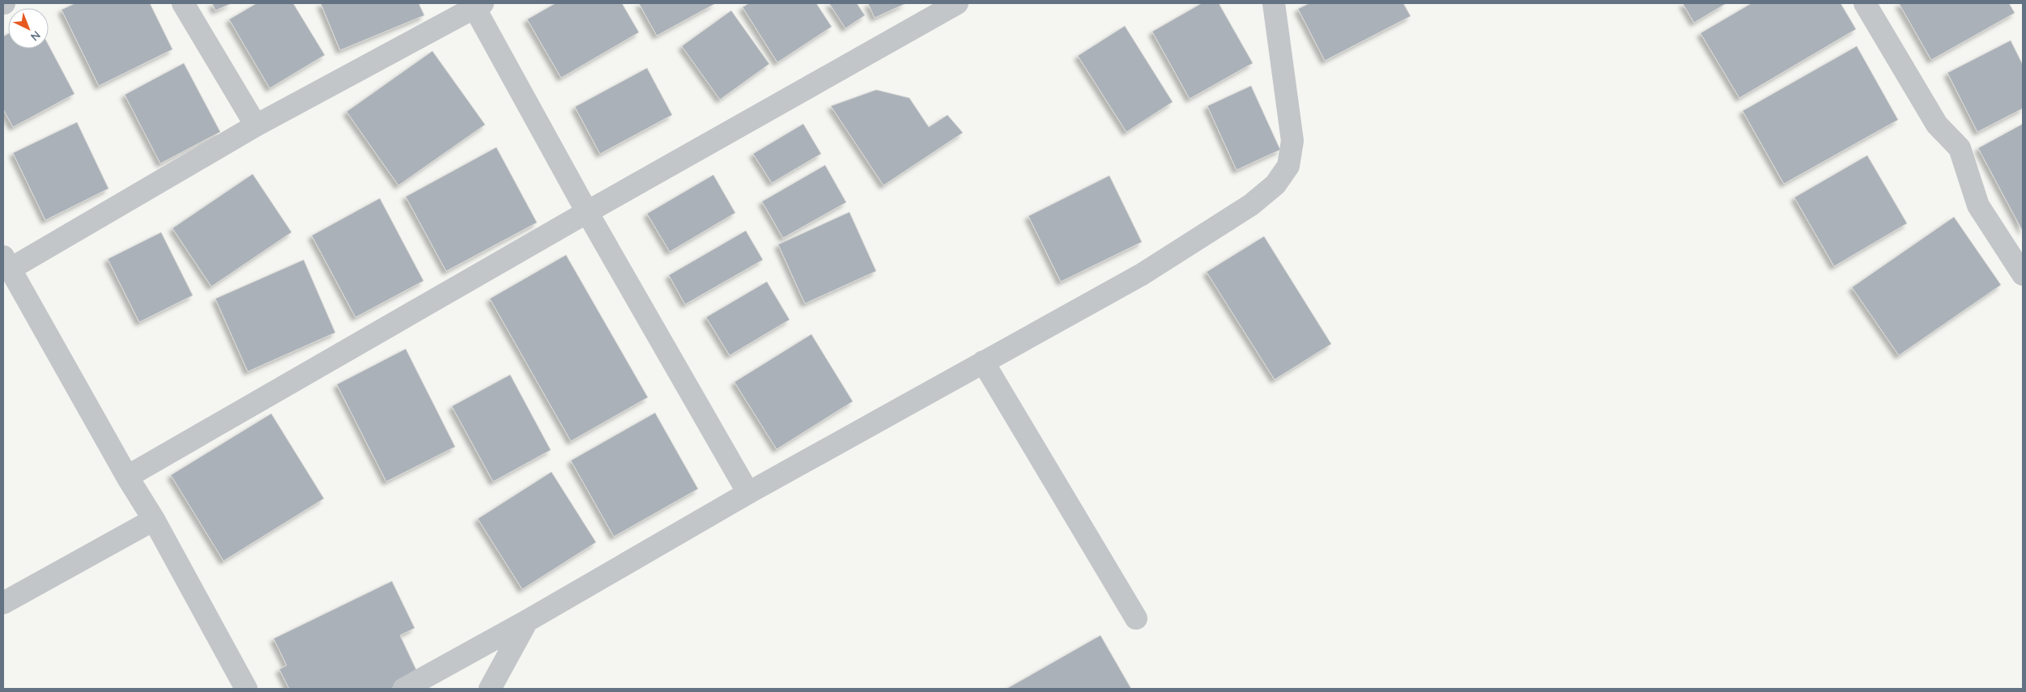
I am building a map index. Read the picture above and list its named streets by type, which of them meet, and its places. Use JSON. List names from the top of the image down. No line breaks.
{"north":"bottom right"}
